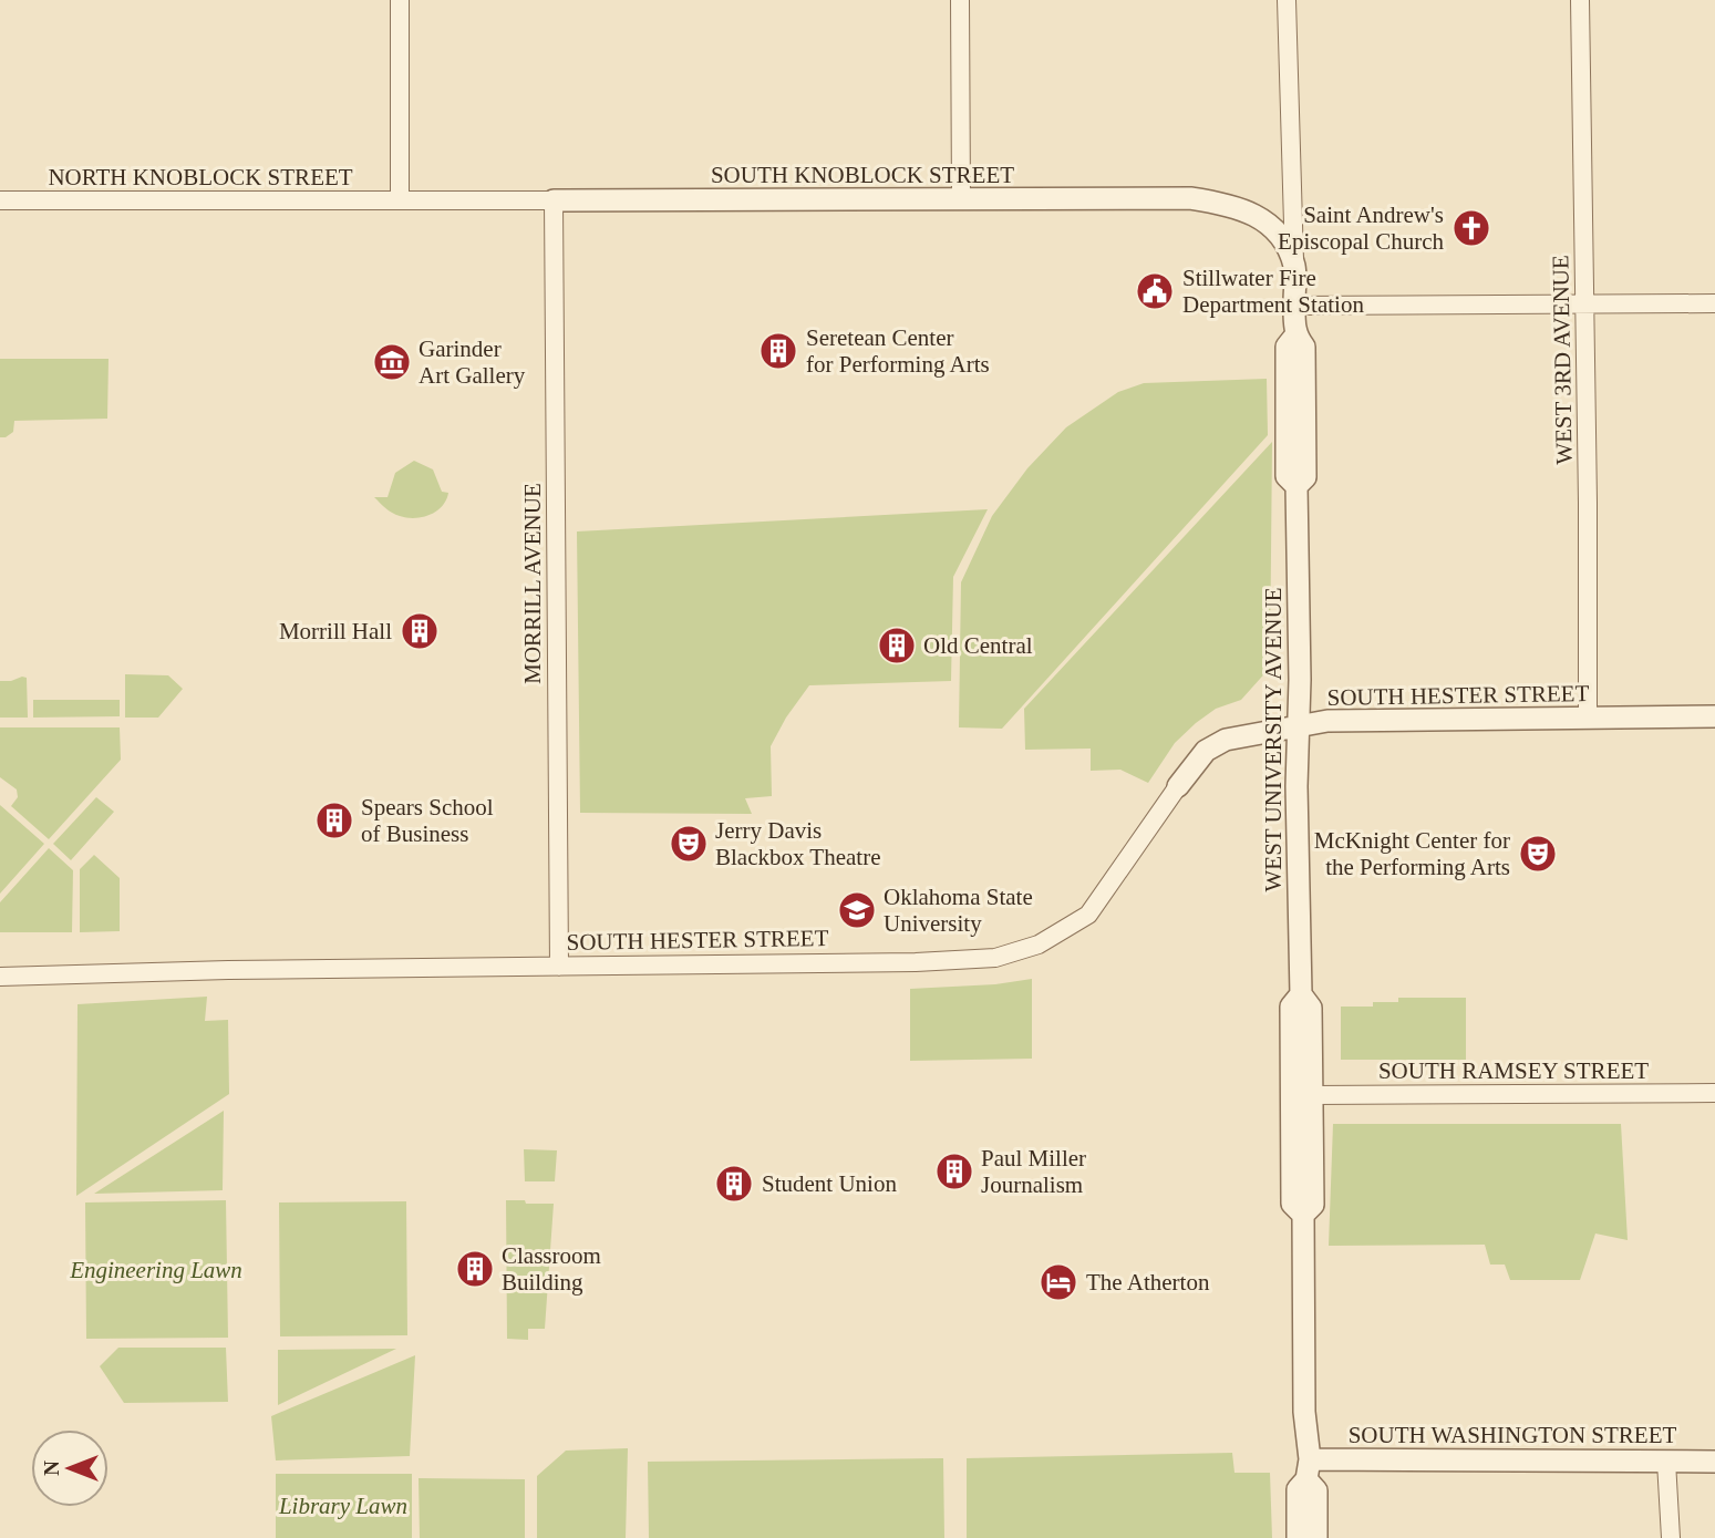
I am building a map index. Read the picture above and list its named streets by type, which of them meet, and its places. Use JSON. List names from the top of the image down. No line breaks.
{"streets":{"street":["SOUTH KNOBLOCK STREET","NORTH KNOBLOCK STREET","WEST 3RD AVENUE","MORRILL AVENUE","SOUTH HESTER STREET","WEST UNIVERSITY AVENUE","SOUTH RAMSEY STREET","SOUTH WASHINGTON STREET"]},"crossings":[["SOUTH KNOBLOCK STREET","NORTH KNOBLOCK STREET"],["SOUTH KNOBLOCK STREET","MORRILL AVENUE"],["SOUTH KNOBLOCK STREET","WEST UNIVERSITY AVENUE"],["WEST 3RD AVENUE","SOUTH HESTER STREET"],["MORRILL AVENUE","SOUTH HESTER STREET"],["SOUTH HESTER STREET","WEST UNIVERSITY AVENUE"],["WEST UNIVERSITY AVENUE","SOUTH RAMSEY STREET"],["WEST UNIVERSITY AVENUE","SOUTH WASHINGTON STREET"]],"parks":["Engineering Lawn","Library Lawn"],"places":{"church":["Saint Andrew's Episcopal Church"],"public building":["Stillwater Fire Department Station"],"building":["Seretean Center for Performing Arts","Morrill Hall","Old Central","Spears School of Business","Paul Miller Journalism","Student Union","Classroom Building"],"museum":["Garinder Art Gallery"],"theatre":["Jerry Davis Blackbox Theatre","McKnight Center for the Performing Arts"],"school or university":["Oklahoma State University"],"hotel":["The Atherton"]},"north":"left"}
